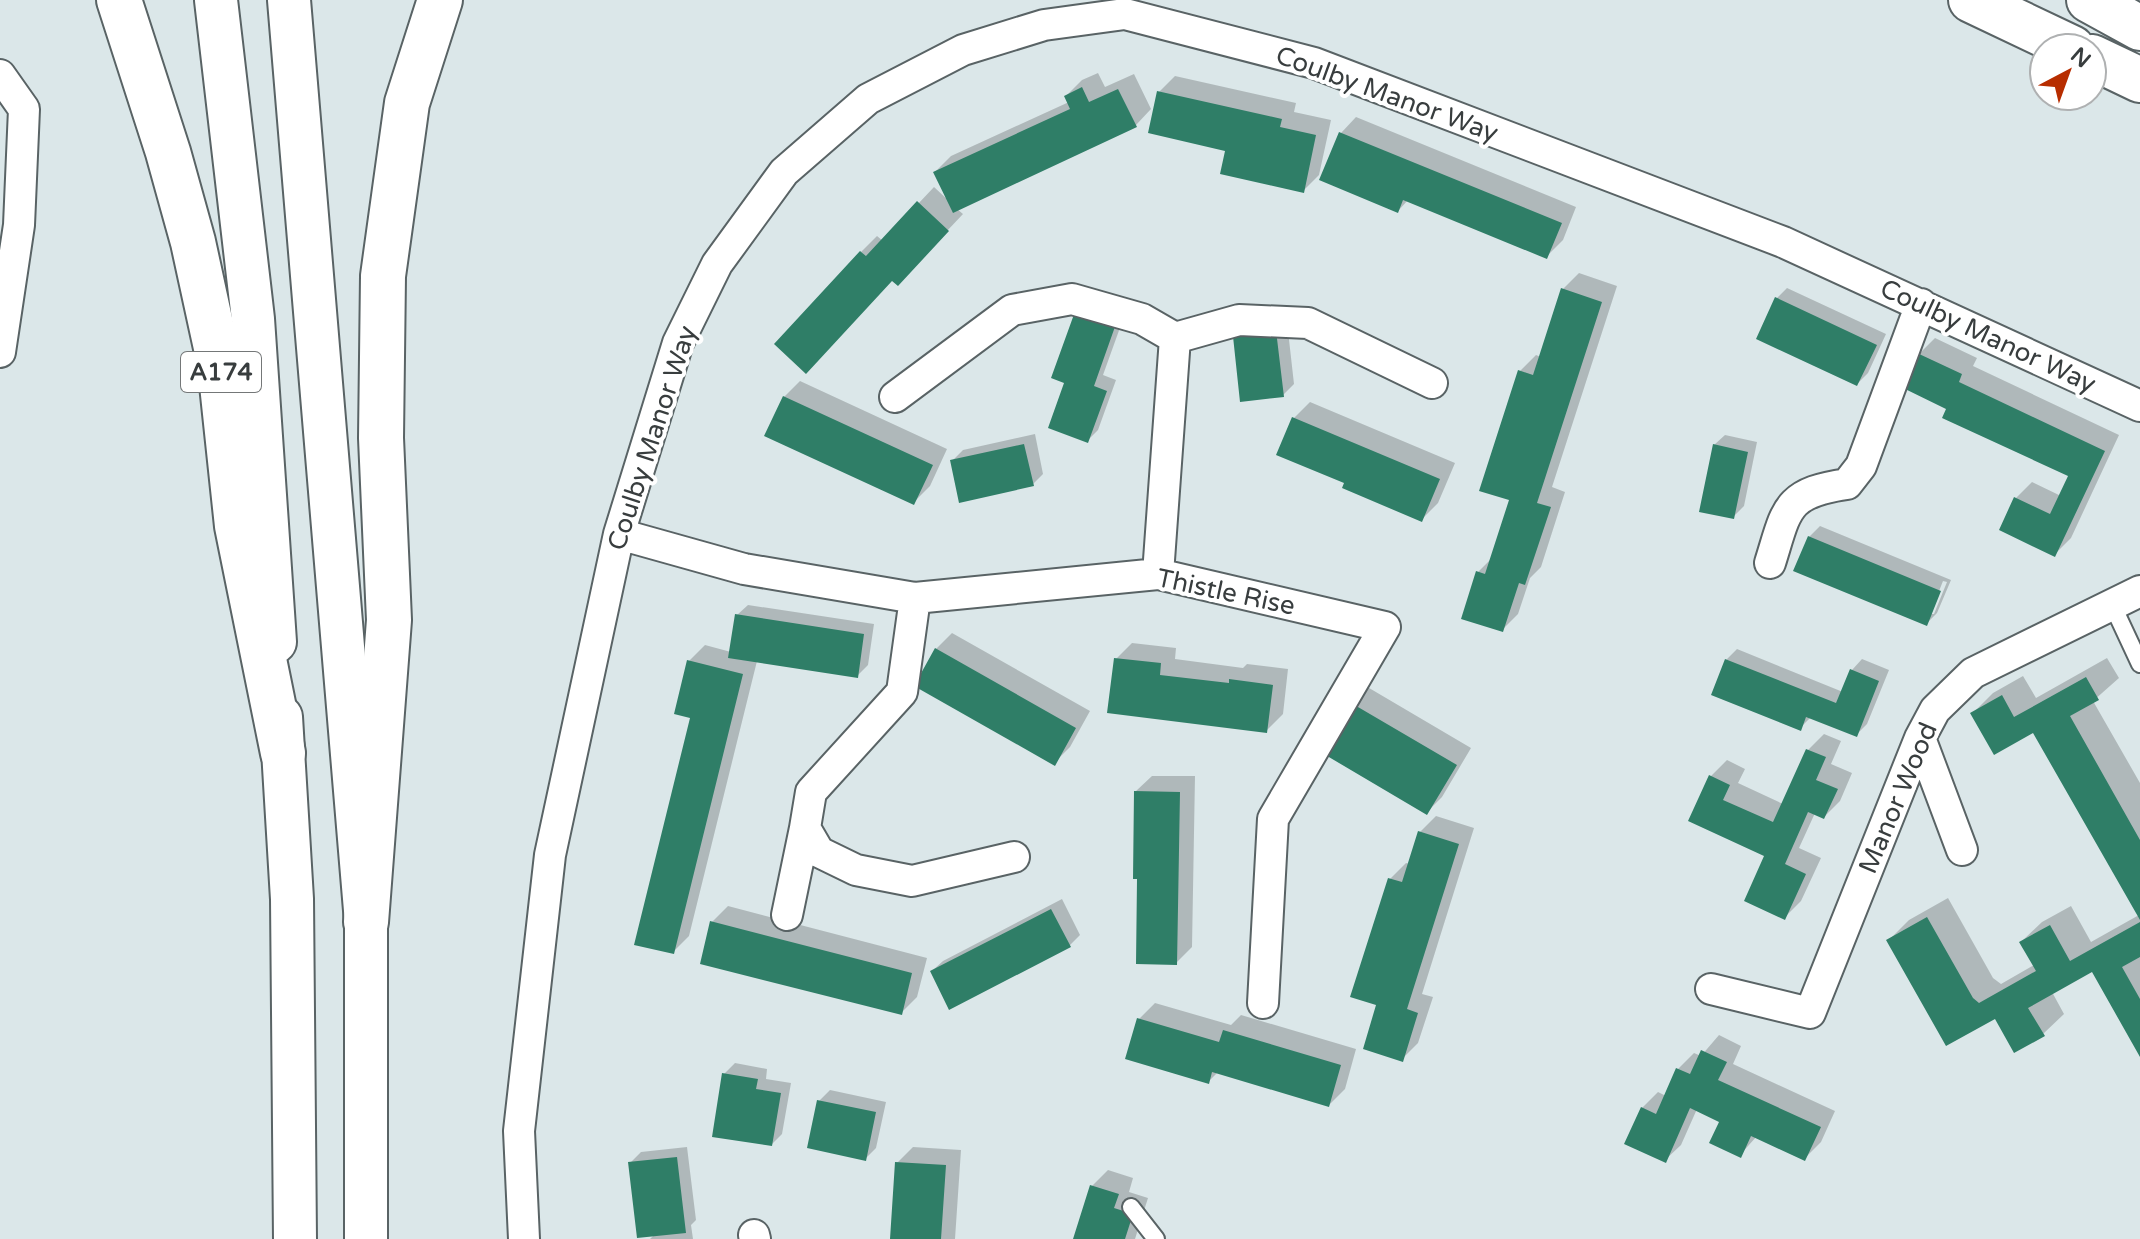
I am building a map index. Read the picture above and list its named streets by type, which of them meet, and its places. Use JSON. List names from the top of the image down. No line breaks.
{"streets":{"highway":["A174"],"street":["Coulby Manor Way","Thistle Rise","Manor Wood"]},"crossings":[["Coulby Manor Way","Thistle Rise"]],"north":"top right"}
